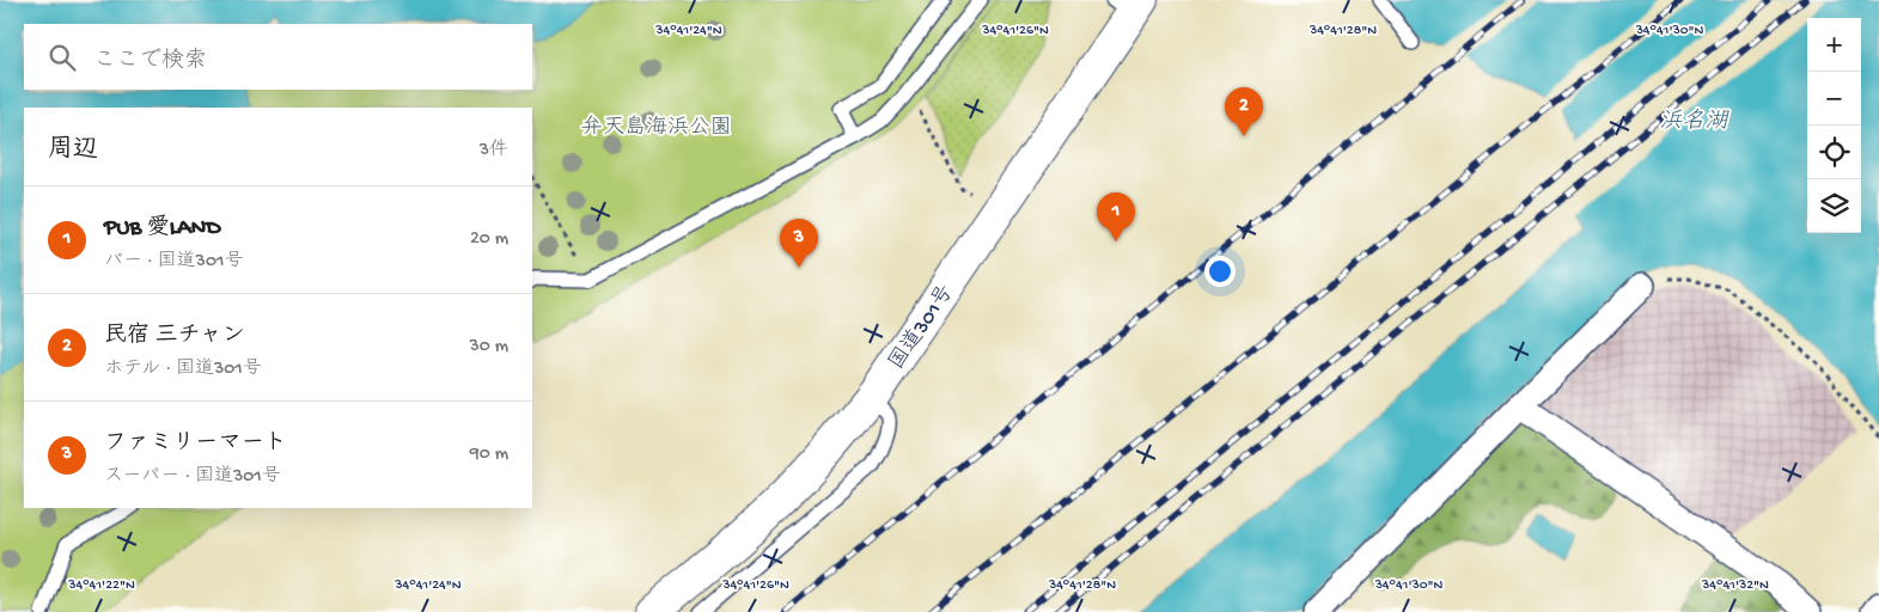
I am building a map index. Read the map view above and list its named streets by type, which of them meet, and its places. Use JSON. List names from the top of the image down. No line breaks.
{"streets":{"highway":["国道301号"]},"water":["浜名湖"],"parks":["弁天島海浜公園"],"page":{"map_buttons":["+","−"],"search":"ここで検索","pins":["2","1","3"],"heading":["周辺","3件"],"list":[{"mark":"1","name":"PUB 愛LAND","note":"バー · 国道301号","value":"20 m"},{"mark":"2","name":"民宿 三チャン","note":"ホテル · 国道301号","value":"30 m"},{"mark":"3","name":"ファミリーマート","note":"スーパー · 国道301号","value":"90 m"}]},"coordinates":["34°41'24\"N","34°41'26\"N","34°41'28\"N","34°41'30\"N","34°41'22\"N","34°41'32\"N"]}
